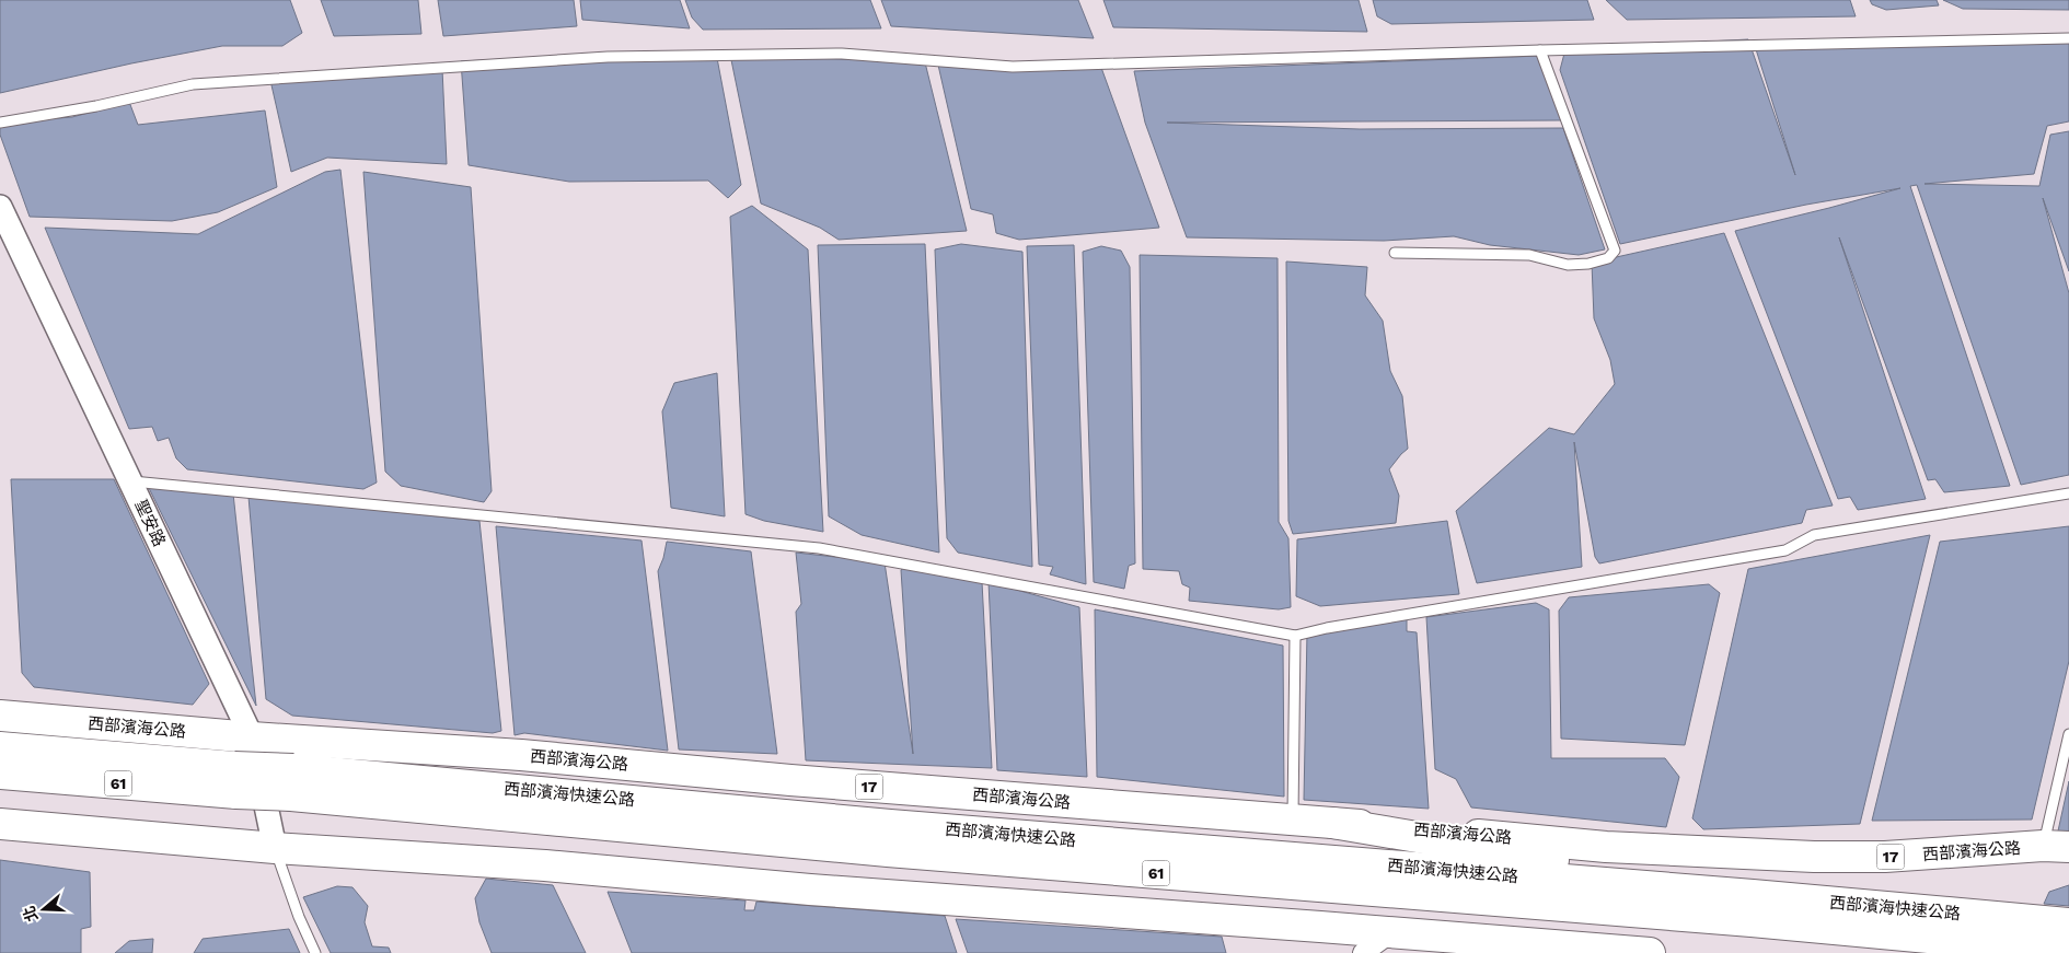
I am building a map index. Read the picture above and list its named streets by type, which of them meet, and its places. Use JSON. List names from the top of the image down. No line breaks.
{"streets":{"main road":["西部濱海公路","61","17","西部濱海快速公路"],"street":["聖安路"]},"crossings":[["聖安路","西部濱海公路"],["61","西部濱海快速公路"]],"north":"left"}
